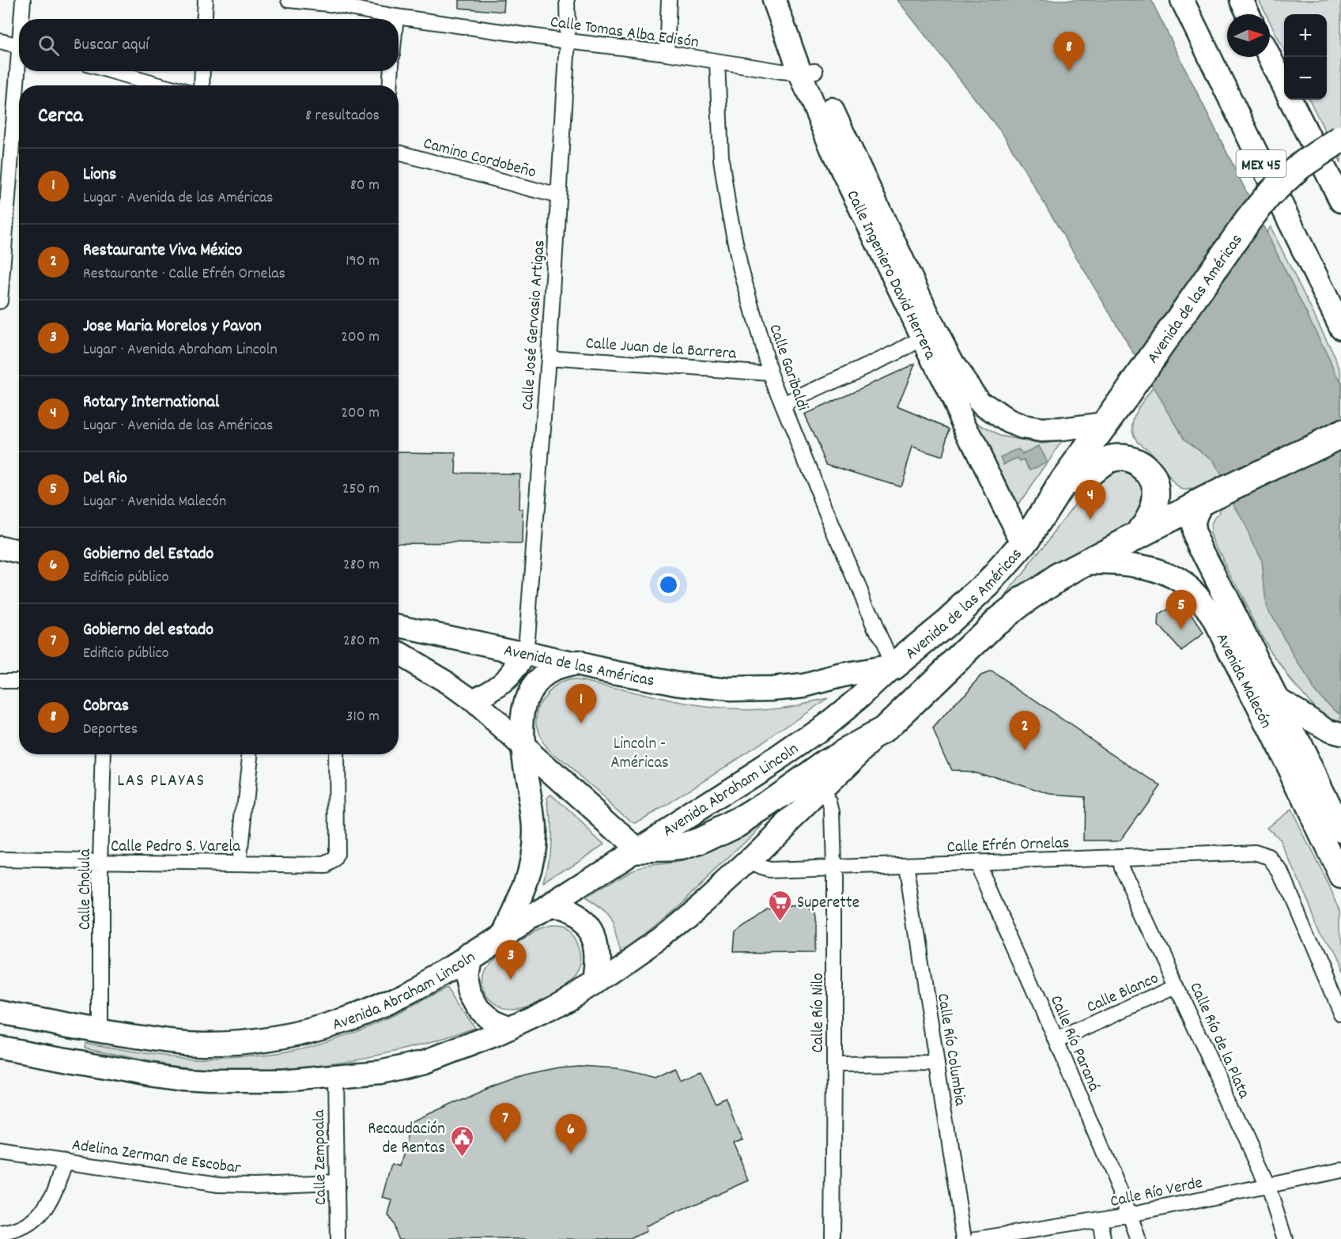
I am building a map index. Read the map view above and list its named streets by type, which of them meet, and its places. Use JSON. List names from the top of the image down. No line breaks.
{"streets":{"highway":["Avenida de las Américas"],"main road":["MEX 45","Calle Ingeniero David Herrera","Avenida Malecón","Avenida Abraham Lincoln"],"street":["Calle Tomas Alba Edisón","Camino Cordobeño","Calle José Gervasio Artigas","Calle Juan de la Barrera","Calle Garibaldi","Calle Efrén Ornelas","Calle Pedro S. Varela","Calle Cholula","Calle Blanco","Calle Río Nilo","Calle Río de la Plata","Calle Río Paraná","Calle Río Columbia","Adelina Zerman de Escobar","Calle Zempoala","Calle Río Verde"]},"crossings":[["Calle Tomas Alba Edisón","Calle Ingeniero David Herrera"],["Calle Tomas Alba Edisón","Calle José Gervasio Artigas"],["Calle Tomas Alba Edisón","Calle Garibaldi"],["Camino Cordobeño","Calle José Gervasio Artigas"],["Calle Ingeniero David Herrera","Avenida de las Américas"],["Avenida de las Américas","Calle José Gervasio Artigas"],["Avenida de las Américas","Calle Garibaldi"],["Avenida de las Américas","Avenida Abraham Lincoln"],["Calle José Gervasio Artigas","Calle Juan de la Barrera"],["Calle Juan de la Barrera","Calle Garibaldi"],["Calle Garibaldi","Avenida Abraham Lincoln"],["Avenida Abraham Lincoln","Calle Cholula"],["Calle Efrén Ornelas","Calle Río Nilo"],["Calle Efrén Ornelas","Calle Río de la Plata"],["Calle Efrén Ornelas","Calle Río Paraná"],["Calle Efrén Ornelas","Calle Río Columbia"],["Calle Pedro S. Varela","Calle Cholula"],["Calle Blanco","Calle Río de la Plata"],["Calle Blanco","Calle Río Paraná"],["Calle Río de la Plata","Calle Río Verde"],["Calle Río Paraná","Calle Río Verde"],["Adelina Zerman de Escobar","Calle Zempoala"]],"districts":["LAS PLAYAS"],"parks":["Lincoln - Américas"],"places":{"supermarket":["Superette"],"public building":["Recaudación de Rentas"]},"north":"right","page":{"map_buttons":["+","−"],"search":"Buscar aquí","pins":["8","4","5","1","2","3","7","6"],"heading":["Cerca","8 resultados"],"list":[{"mark":"1","name":"Lions","note":"Lugar · Avenida de las Américas","value":"80 m"},{"mark":"2","name":"Restaurante Viva México","note":"Restaurante · Calle Efrén Ornelas","value":"190 m"},{"mark":"3","name":"Jose Maria Morelos y Pavon","note":"Lugar · Avenida Abraham Lincoln","value":"200 m"},{"mark":"4","name":"Rotary International","note":"Lugar · Avenida de las Américas","value":"200 m"},{"mark":"5","name":"Del Rio","note":"Lugar · Avenida Malecón","value":"250 m"},{"mark":"6","name":"Gobierno del Estado","note":"Edificio público","value":"280 m"},{"mark":"7","name":"Gobierno del estado","note":"Edificio público","value":"280 m"},{"mark":"8","name":"Cobras","note":"Deportes","value":"310 m"}]}}
